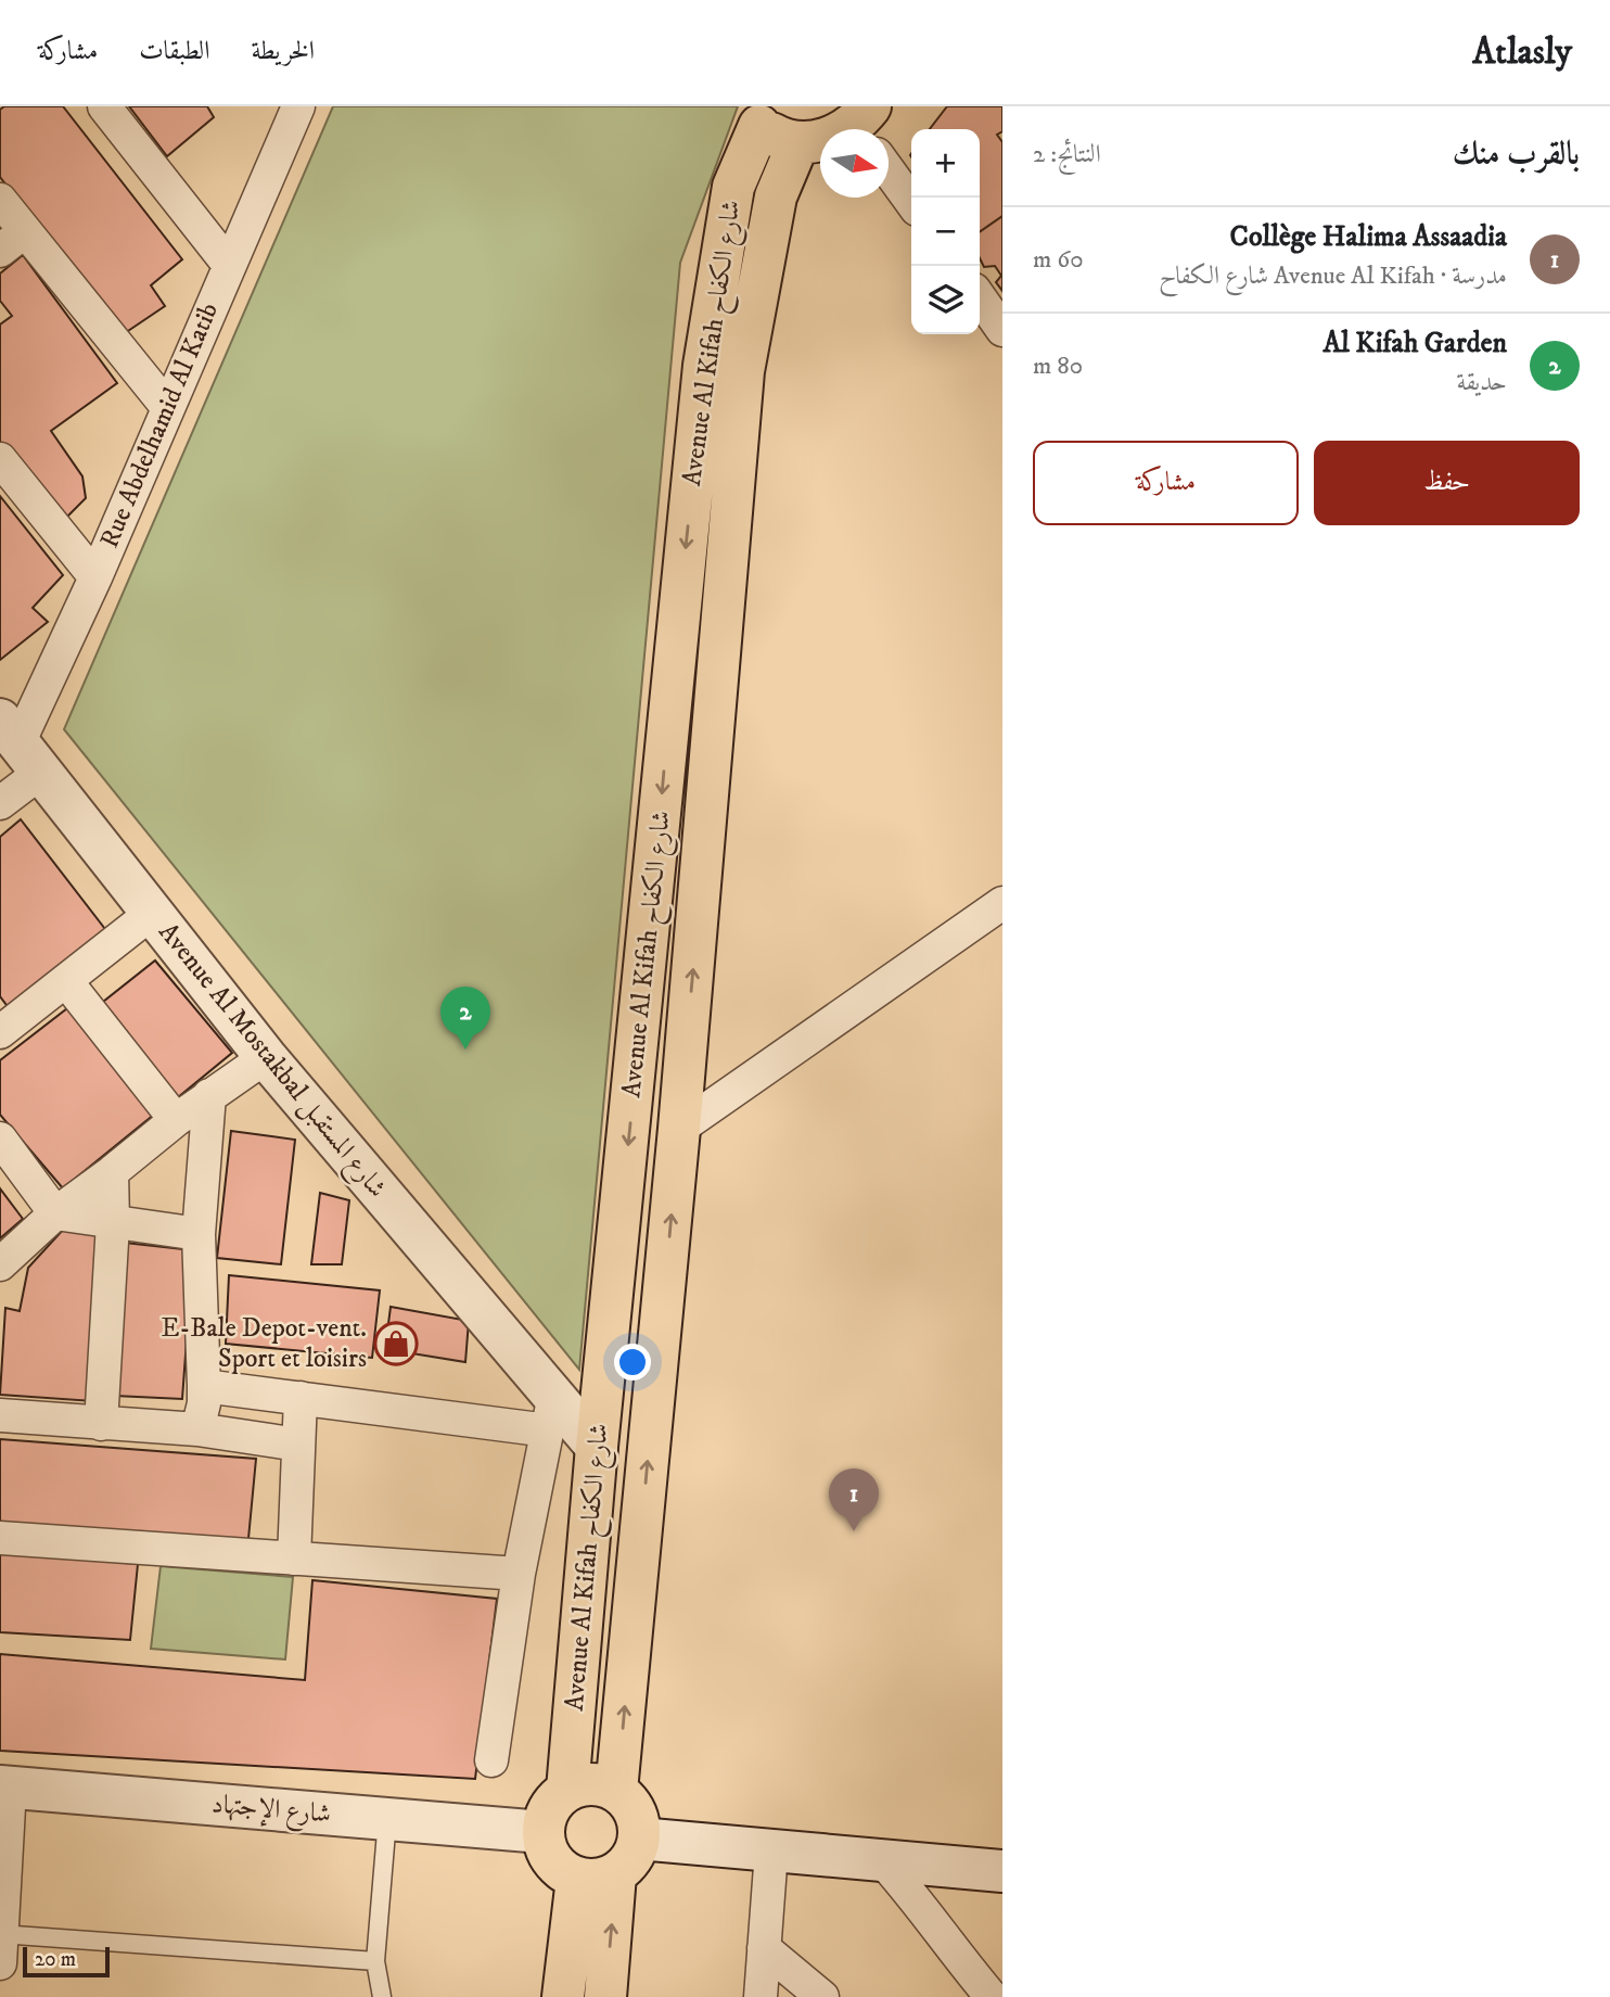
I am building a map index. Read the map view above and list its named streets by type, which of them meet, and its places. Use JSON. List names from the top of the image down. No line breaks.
{"streets":{"main road":["Avenue Al Kifah شارع الكفاح"],"street":["Rue Abdelhamid Al Katib","Avenue Al Mostakbal شارع المستقبل","شارع الإجتهاد"]},"crossings":[["Avenue Al Kifah شارع الكفاح","Avenue Al Mostakbal شارع المستقبل"],["Avenue Al Kifah شارع الكفاح","شارع الإجتهاد"],["Rue Abdelhamid Al Katib","Avenue Al Mostakbal شارع المستقبل"]],"places":{"shop":["E-Bale Depot-vent. Sport et loisirs"]},"scale_bar":"20 m","north":"right","page":{"header":"Atlasly","nav":["الخريطة","الطبقات","مشاركة"],"heading":["بالقرب منك","النتائج: 2"],"map_buttons":["+","−"],"list":[{"mark":"1","name":"Collège Halima Assaadia","note":"مدرسة · Avenue Al Kifah شارع الكفاح","value":"60 m"},{"mark":"2","name":"Al Kifah Garden","note":"حديقة","value":"80 m"}],"buttons":["حفظ","مشاركة"],"pins":["2","1"],"scale":"20 m"}}
